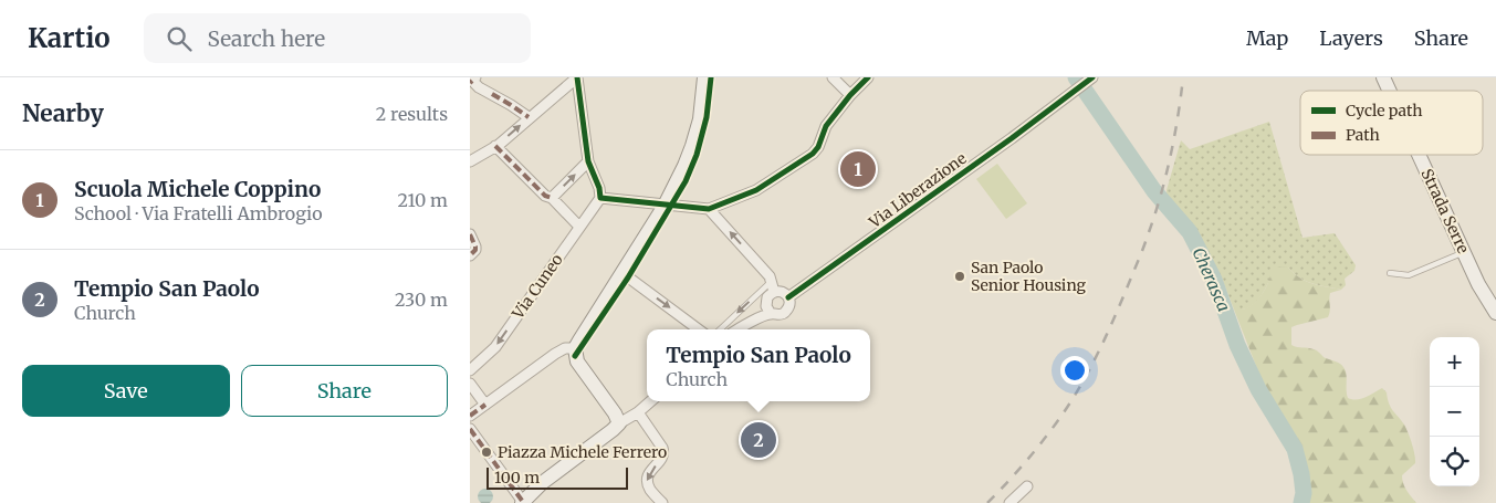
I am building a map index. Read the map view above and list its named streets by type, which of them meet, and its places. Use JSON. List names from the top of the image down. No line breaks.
{"streets":{"main road":["Strada Serre"],"street":["Via Liberazione","Via Cuneo"]},"water":["Cherasca"],"places":["San Paolo Senior Housing","Piazza Michele Ferrero"],"legend":["Cycle path","Path"],"scale_bar":"100 m","page":{"header":"Kartio","search":"Search here","nav":["Map","Layers","Share"],"heading":["Nearby","2 results"],"list":[{"mark":"1","name":"Scuola Michele Coppino","note":"School · Via Fratelli Ambrogio","value":"210 m"},{"mark":"2","name":"Tempio San Paolo","note":"Church","value":"230 m"}],"pins":["1","2"],"popup":["Tempio San Paolo","Church"],"map_buttons":["+","−"],"buttons":["Save","Share"],"scale":"100 m"}}
